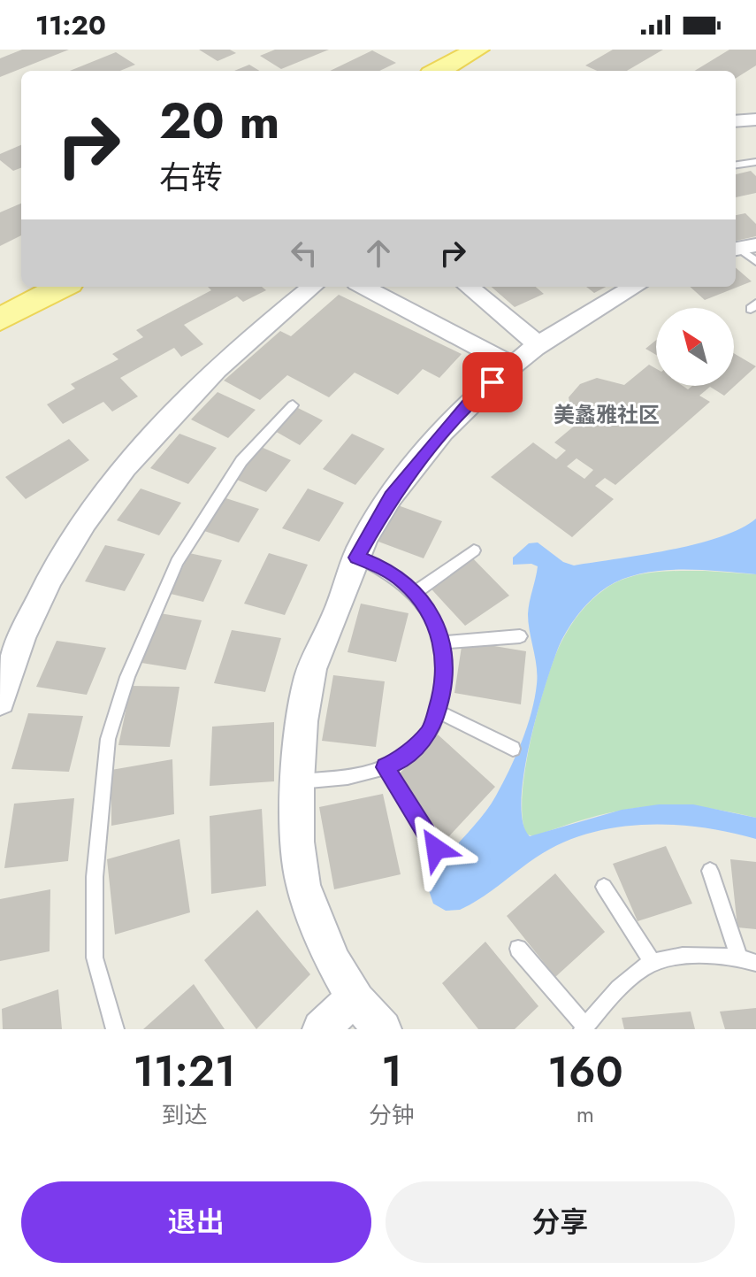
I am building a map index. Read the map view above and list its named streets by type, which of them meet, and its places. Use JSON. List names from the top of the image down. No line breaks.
{"districts":["美蠡雅社区"],"north":"top left","page":{"status":"11:20","turn":["20 m","右转"],"eta":["11:21","到达","1","分钟","160","m"],"buttons":["退出","分享"]}}
